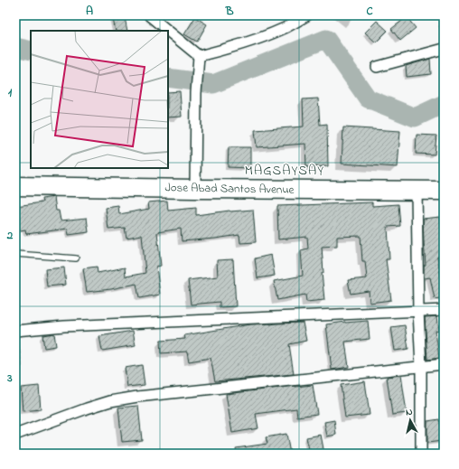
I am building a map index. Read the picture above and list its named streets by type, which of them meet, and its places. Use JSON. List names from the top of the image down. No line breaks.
{"streets":{"highway":["Jose Abad Santos Avenue"]},"districts":["MAGSAYSAY"],"north":"top","grid":{"columns":["A","B","C"],"rows":["1","2","3"]}}
